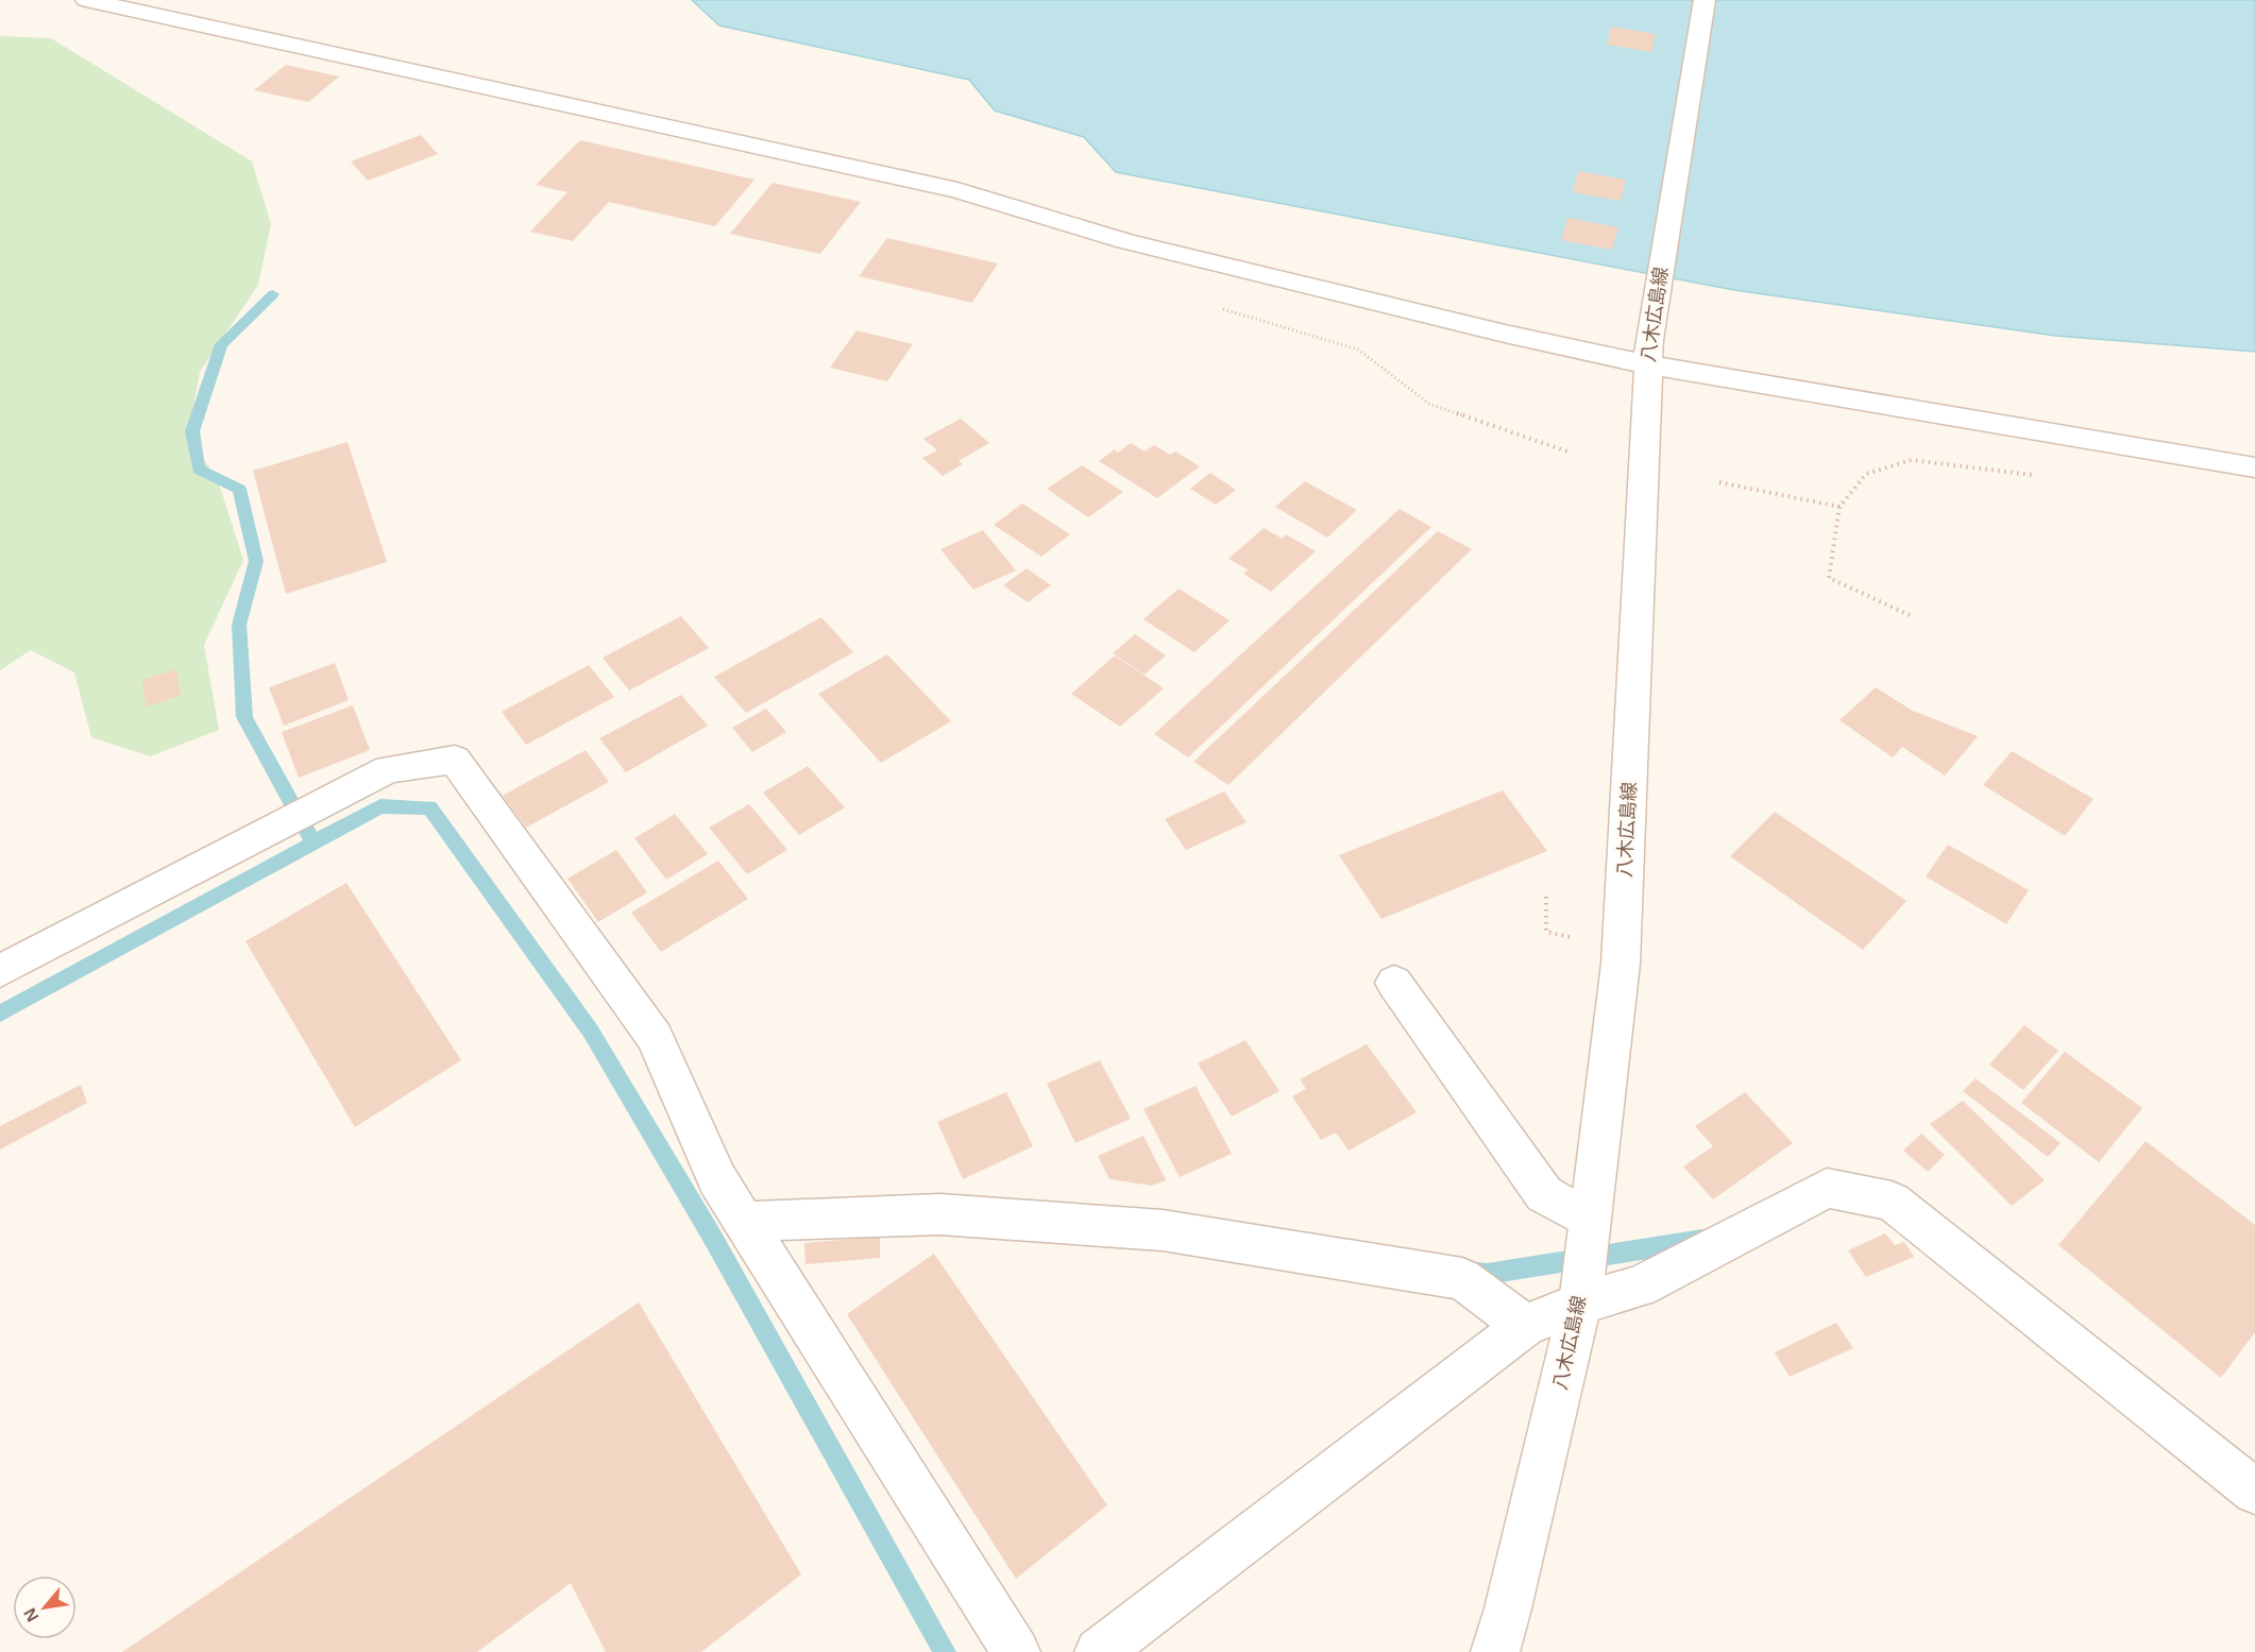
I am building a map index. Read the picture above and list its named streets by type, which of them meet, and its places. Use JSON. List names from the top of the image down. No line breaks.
{"streets":{"street":["八木広島線"]},"north":"bottom left"}
